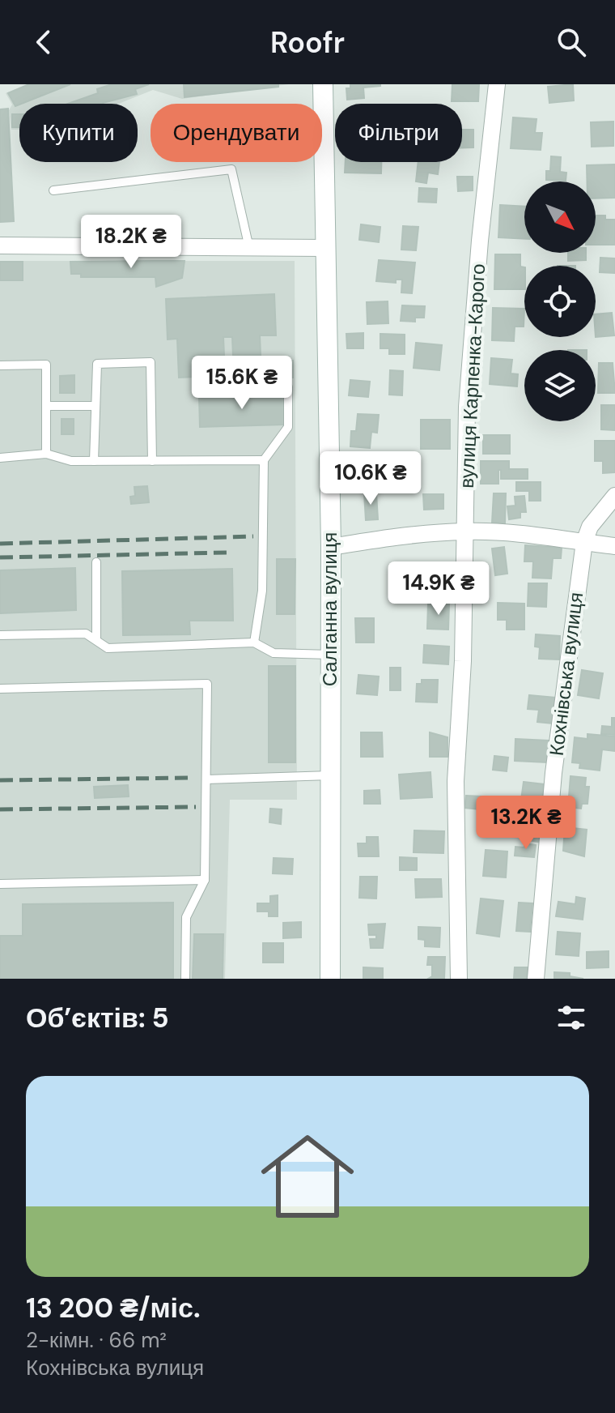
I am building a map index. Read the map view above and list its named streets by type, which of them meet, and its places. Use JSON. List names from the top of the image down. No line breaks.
{"streets":{"street":["вулиця Карпенка-Карого","Салганна вулиця","Кохнівська вулиця"]},"north":"bottom right","page":{"header":"Roofr","chip":["Купити","Орендувати","Фільтри"],"price":["18.2K ₴","15.6K ₴","10.6K ₴","14.9K ₴","13.2K ₴"],"heading":"Об’єктів: 5","list":[{"name":"13 200 ₴/міс.","note":"2-кімн. · 66 m² · Кохнівська вулиця"}]}}
